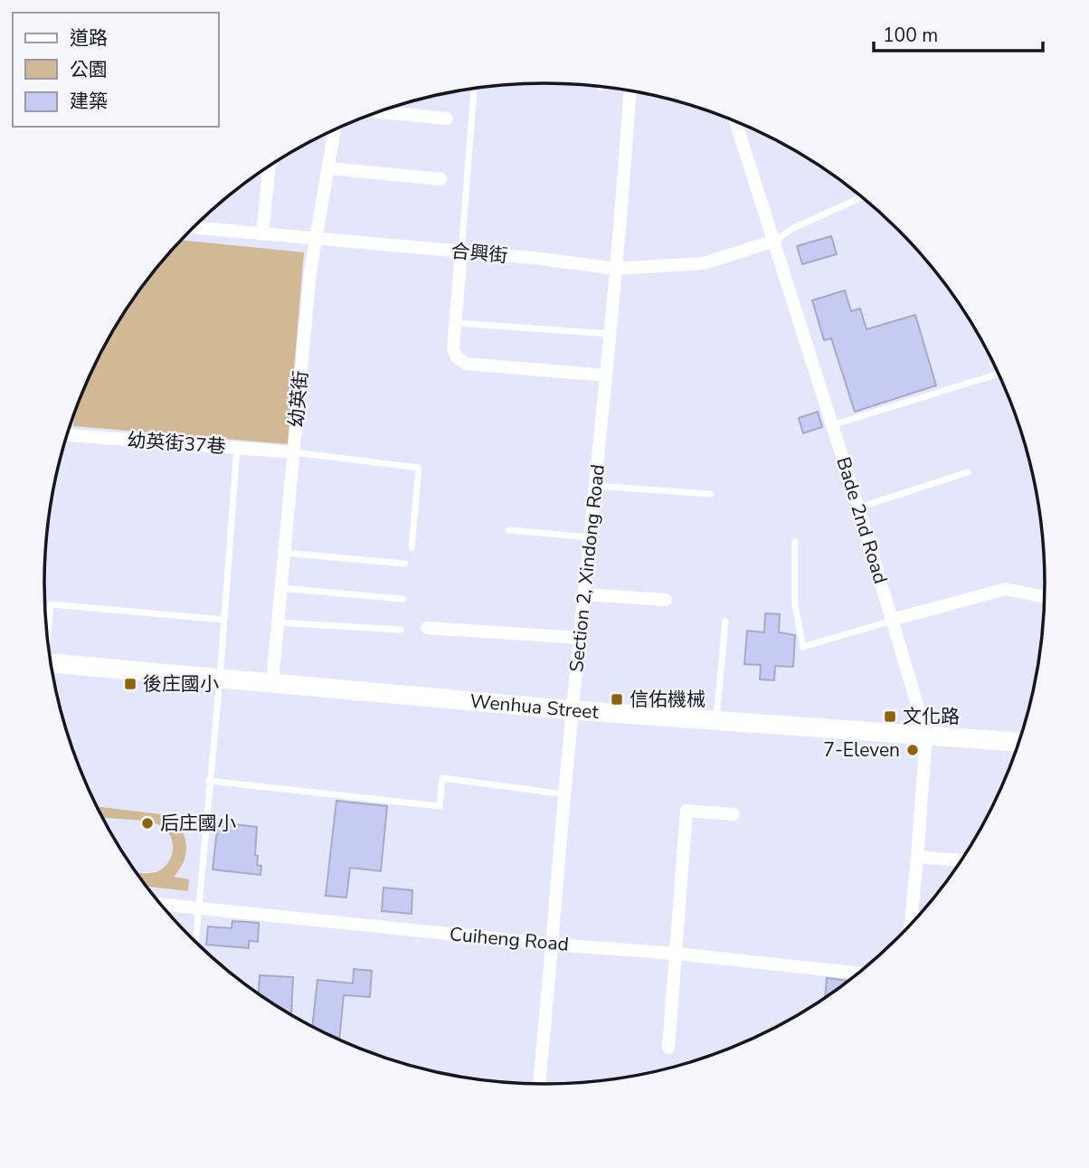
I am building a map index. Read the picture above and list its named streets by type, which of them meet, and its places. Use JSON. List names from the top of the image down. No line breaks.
{"streets":{"street":["合興街","幼英街","幼英街37巷","Bade 2nd Road","Section 2, Xindong Road","Wenhua Street","Cuiheng Road"]},"crossings":[["合興街","幼英街"],["合興街","Bade 2nd Road"],["合興街","Section 2, Xindong Road"],["幼英街","幼英街37巷"],["幼英街","Wenhua Street"],["Bade 2nd Road","Wenhua Street"],["Section 2, Xindong Road","Wenhua Street"],["Section 2, Xindong Road","Cuiheng Road"]],"places":{"transit":["後庄國小","信佑機械","文化路"],"other":["7-Eleven","后庄國小"]},"legend":["道路","公園","建築"],"scale_bar":"100 m"}
